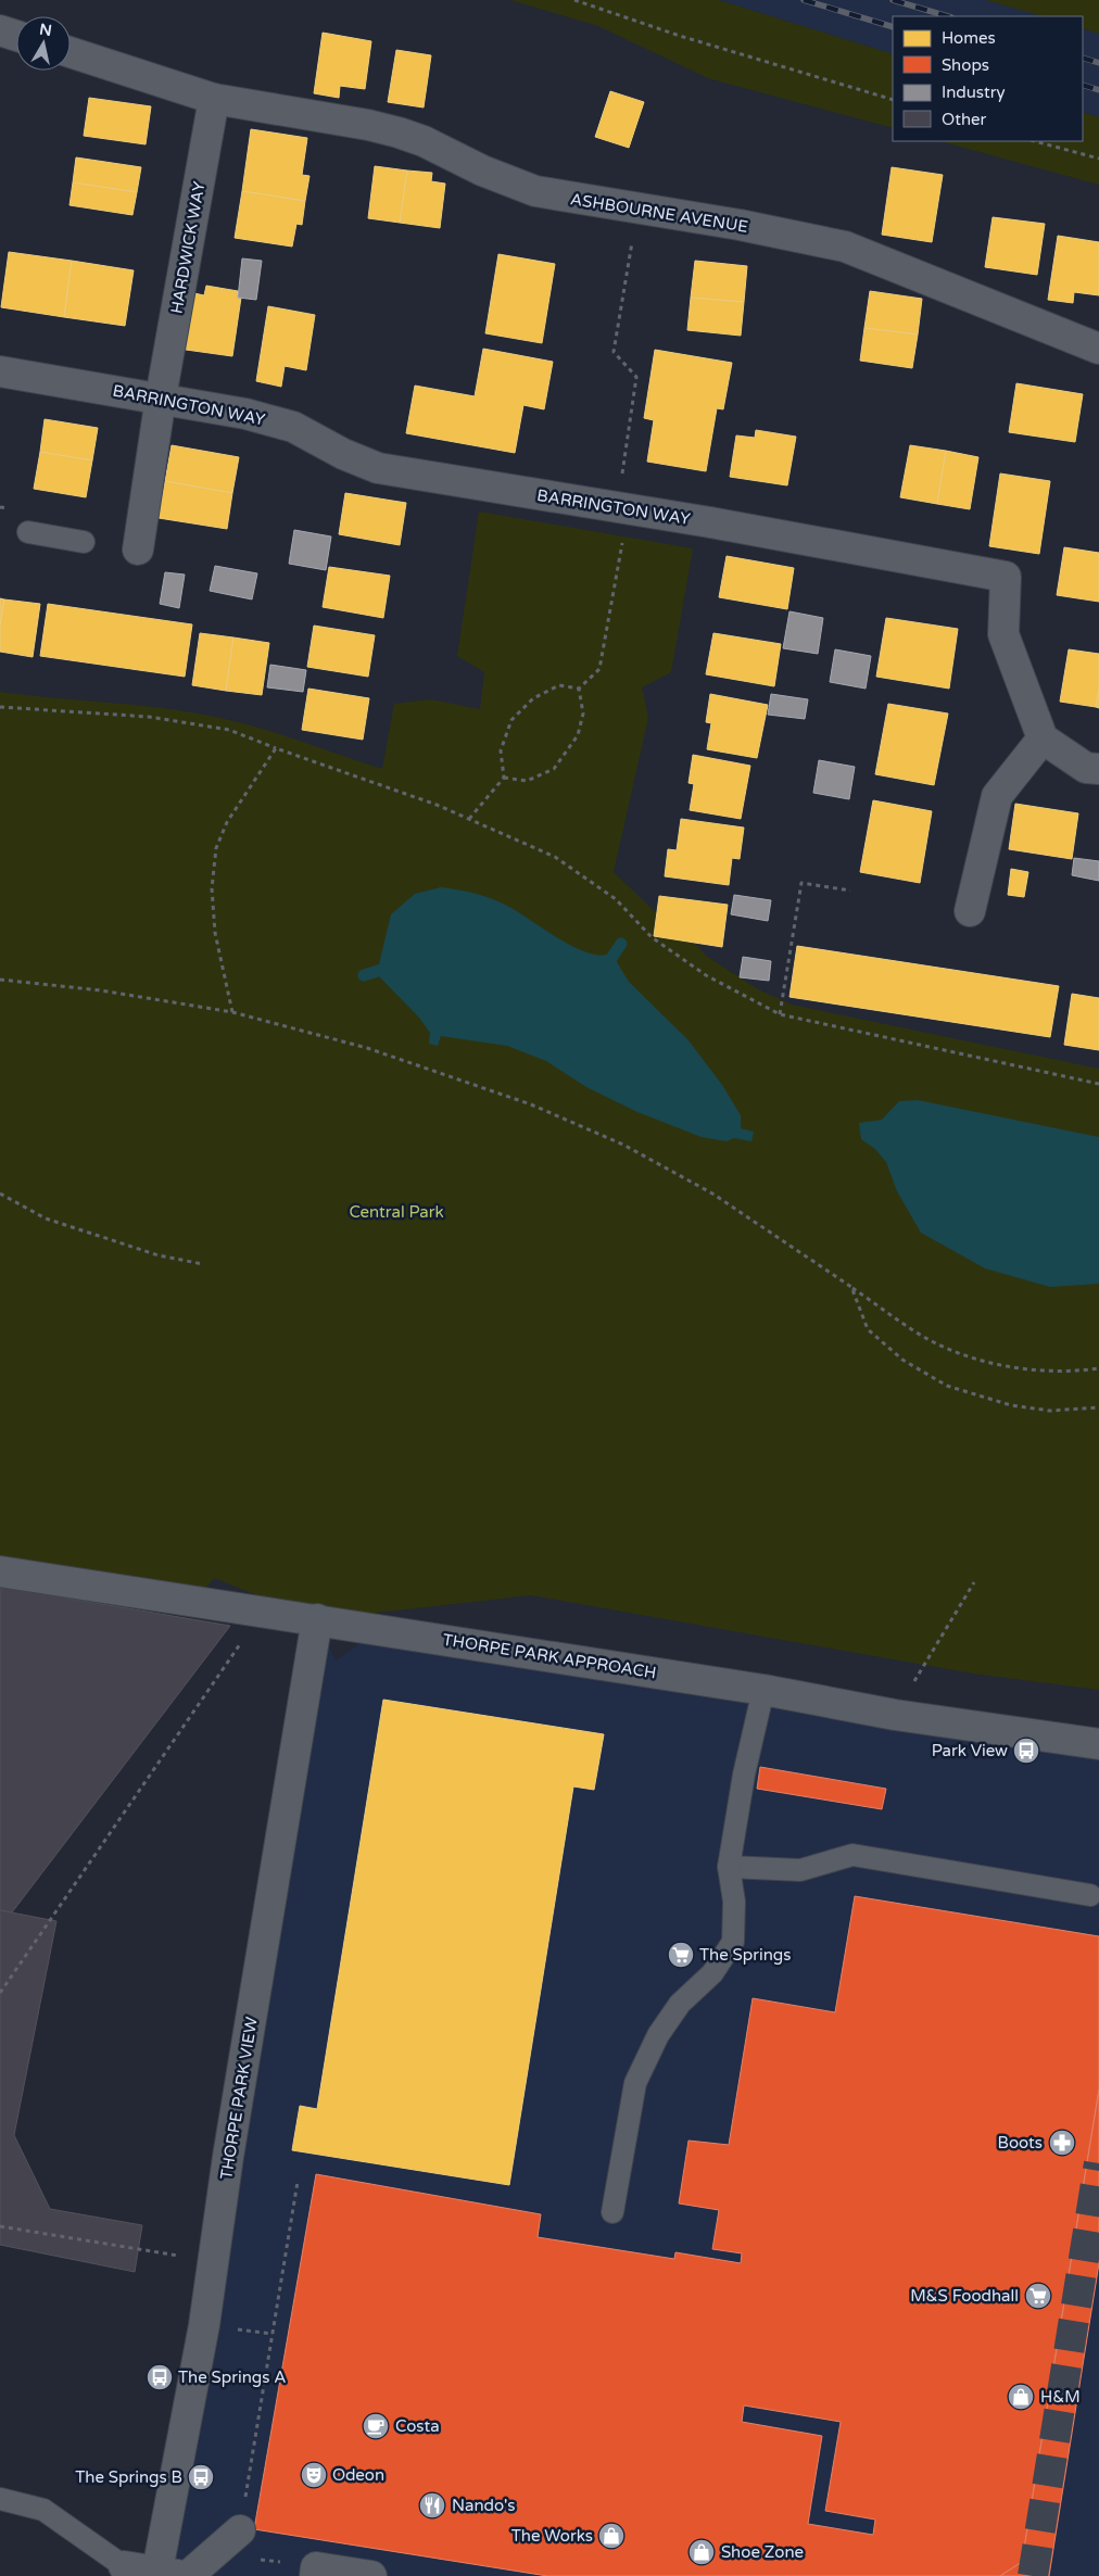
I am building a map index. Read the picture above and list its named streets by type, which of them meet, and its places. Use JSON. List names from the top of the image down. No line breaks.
{"streets":{"street":["ASHBOURNE AVENUE","HARDWICK WAY","BARRINGTON WAY","THORPE PARK APPROACH","THORPE PARK VIEW"]},"crossings":[["ASHBOURNE AVENUE","HARDWICK WAY"],["HARDWICK WAY","BARRINGTON WAY"],["THORPE PARK APPROACH","THORPE PARK VIEW"]],"parks":["Central Park"],"places":{"bus stop":["Park View","The Springs A","The Springs B"],"supermarket":["The Springs","M&S Foodhall"],"pharmacy":["Boots"],"shop":["H&M","The Works","Shoe Zone"],"cafe":["Costa"],"theatre":["Odeon"],"restaurant":["Nando's"]},"legend":["Homes","Shops","Industry","Other"],"north":"top"}
